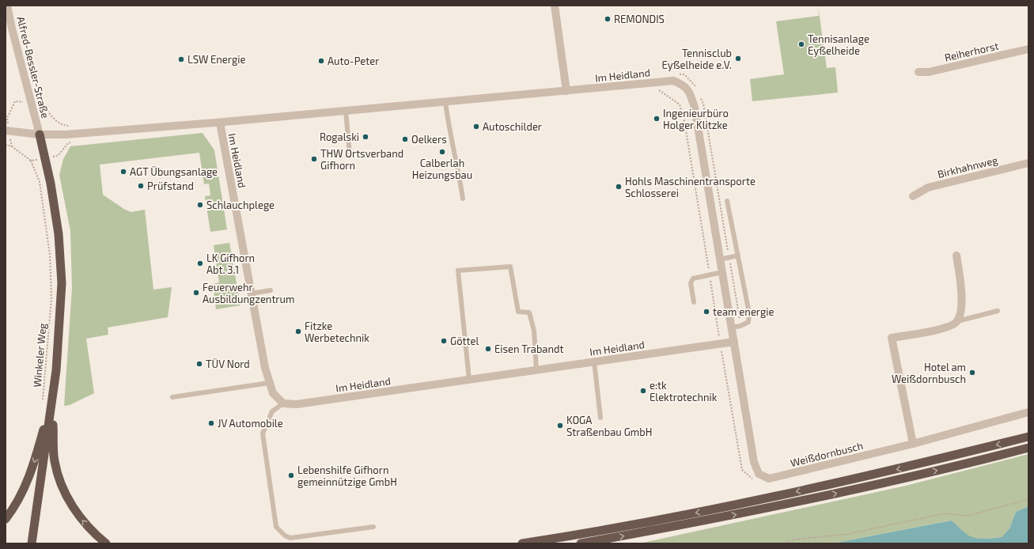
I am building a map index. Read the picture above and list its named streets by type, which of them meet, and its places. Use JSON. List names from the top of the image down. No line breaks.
{"streets":{"street":["Reiherhorst","Alfred-Bessler-Straße","Im Heidland","Birkhahnweg","Weißdornbusch"],"path":["Winkeler Weg"]},"crossings":[["Alfred-Bessler-Straße","Im Heidland"],["Im Heidland","Weißdornbusch"]],"places":["REMONDIS","Tennisanlage Eyßelheide","Tennisclub Eyßelheide e.V.","LSW Energie","Auto-Peter","Ingenieurbüro Holger Klitzke","Autoschilder","Rogalski","Oelkers","Calberlah Heizungsbau","THW Ortsverband Gifhorn","AGT Übungsanlage","Prüfstand","Hohls Maschinentransporte Schlosserei","Schlauchplege","LK Gifhorn Abt. 3.1","Feuerwehr Ausbildungzentrum","team energie","Fitzke Werbetechnik","Göttel","Eisen Trabandt","TÜV Nord","Hotel am Weißdornbusch","e:tk Elektrotechnik","JV Automobile","KOGA Straßenbau GmbH","Lebenshilfe Gifhorn gemeinnützige GmbH"]}
